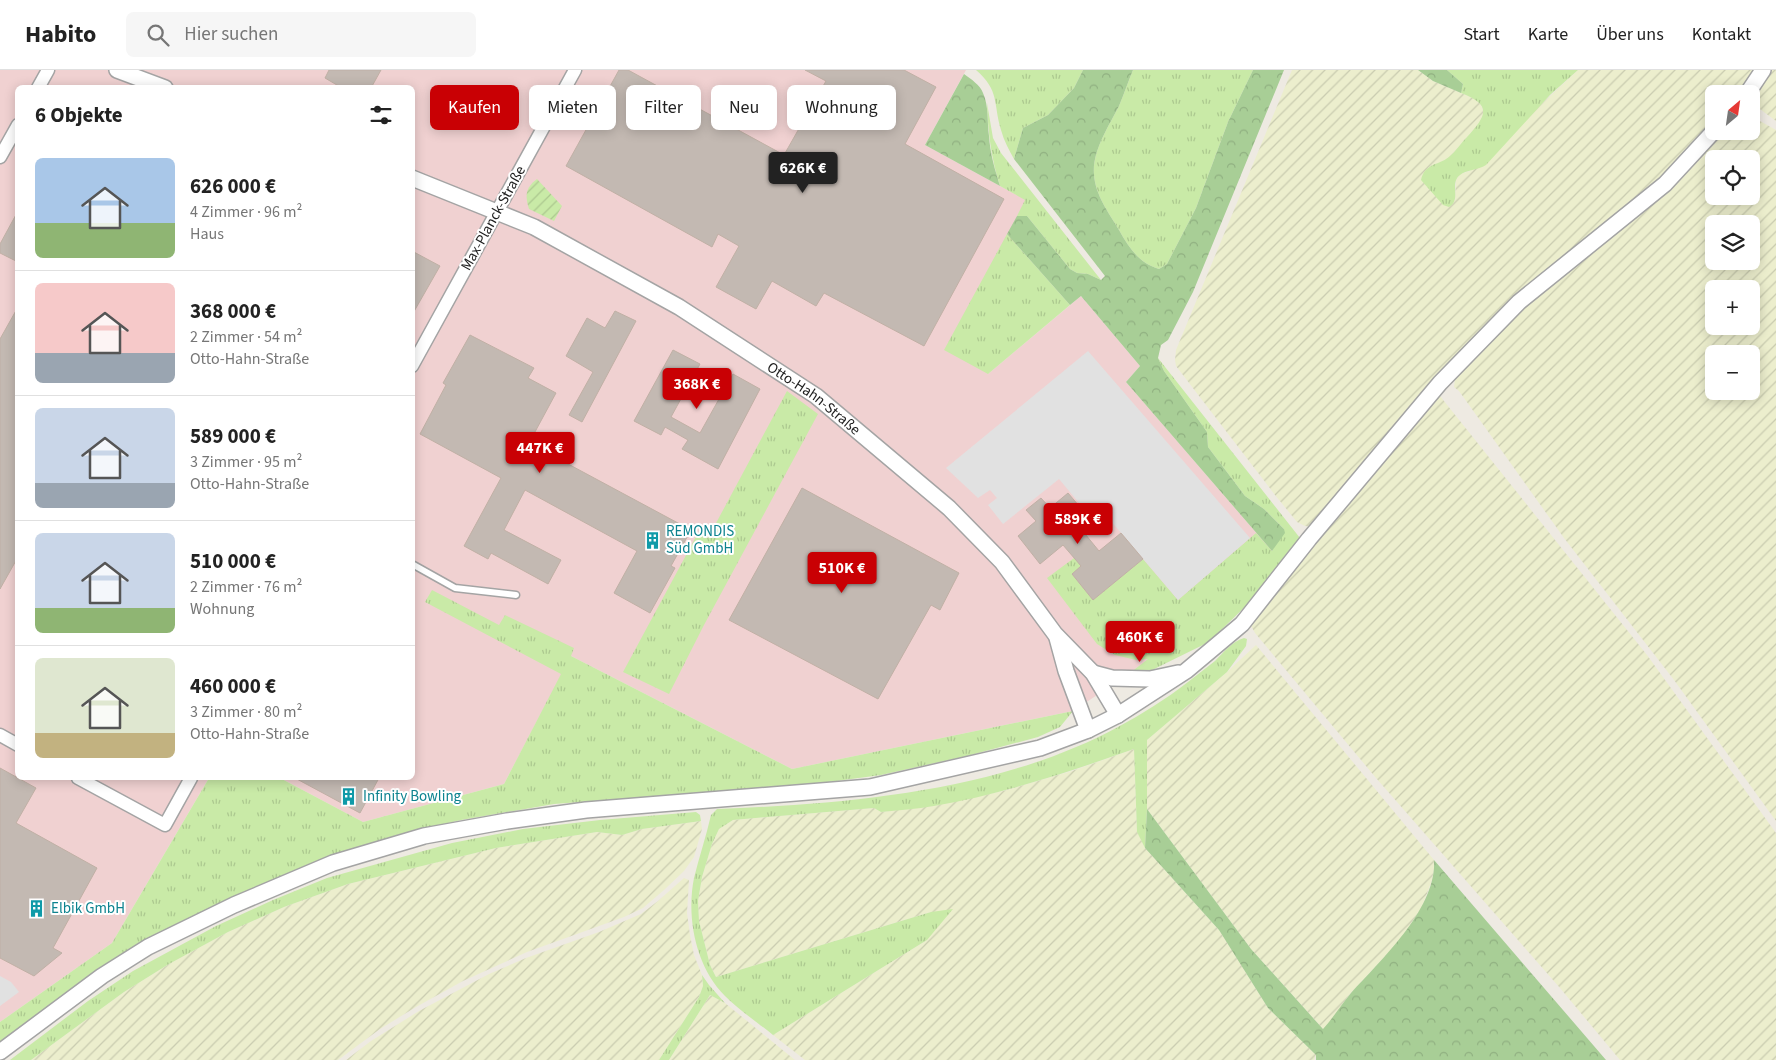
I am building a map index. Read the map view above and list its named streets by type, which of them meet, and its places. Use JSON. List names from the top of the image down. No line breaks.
{"streets":{"street":["Max-Planck-Straße","Otto-Hahn-Straße"]},"crossings":[["Max-Planck-Straße","Otto-Hahn-Straße"]],"places":{"building":["REMONDIS Süd GmbH","Infinity Bowling","Elbik GmbH"]},"north":"top right","page":{"header":"Habito","search":"Hier suchen","nav":["Start","Karte","Über uns","Kontakt"],"map_buttons":["+","−"],"chip":["Kaufen","Mieten","Filter","Neu","Wohnung"],"heading":"6 Objekte","list":[{"name":"626 000 €","note":"4 Zimmer · 96 m² · Haus"},{"name":"368 000 €","note":"2 Zimmer · 54 m² · Otto-Hahn-Straße"},{"name":"589 000 €","note":"3 Zimmer · 95 m² · Otto-Hahn-Straße"},{"name":"510 000 €","note":"2 Zimmer · 76 m² · Wohnung"},{"name":"460 000 €","note":"3 Zimmer · 80 m² · Otto-Hahn-Straße"}],"price":["626K €","368K €","447K €","589K €","510K €","460K €"]}}
